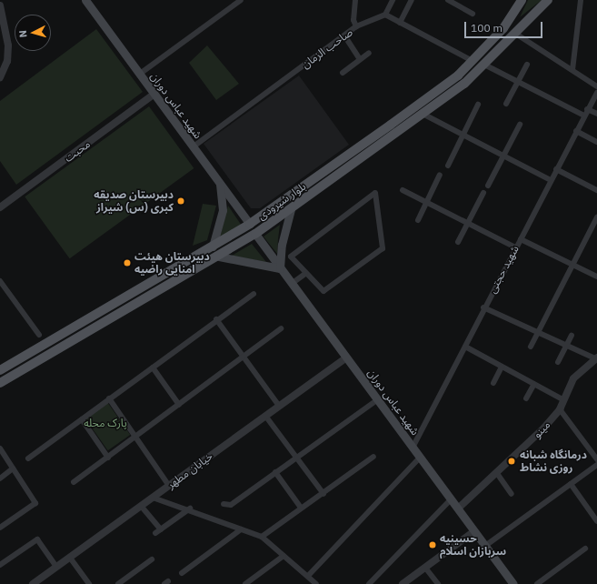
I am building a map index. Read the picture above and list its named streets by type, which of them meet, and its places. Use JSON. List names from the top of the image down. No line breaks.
{"streets":{"main road":["شهید عباس دوران","بلوار شیرودی"],"street":["صاحب الزمان","محبت","شهید حجتی","مینو","خیابان مطهر"]},"crossings":[["صاحب الزمان","شهید عباس دوران"],["شهید عباس دوران","محبت"],["شهید عباس دوران","بلوار شیرودی"],["شهید عباس دوران","شهید حجتی"],["شهید عباس دوران","مینو"],["شهید عباس دوران","خیابان مطهر"]],"parks":["پارک محله"],"places":["دبیرستان صدیقه کبری (س) شیراز","دبیرستان هیئت امنایی راضیه","درمانگاه شبانه روزی نشاط","حسینیه سربازان اسلام"],"scale_bar":"100 m","north":"left"}
